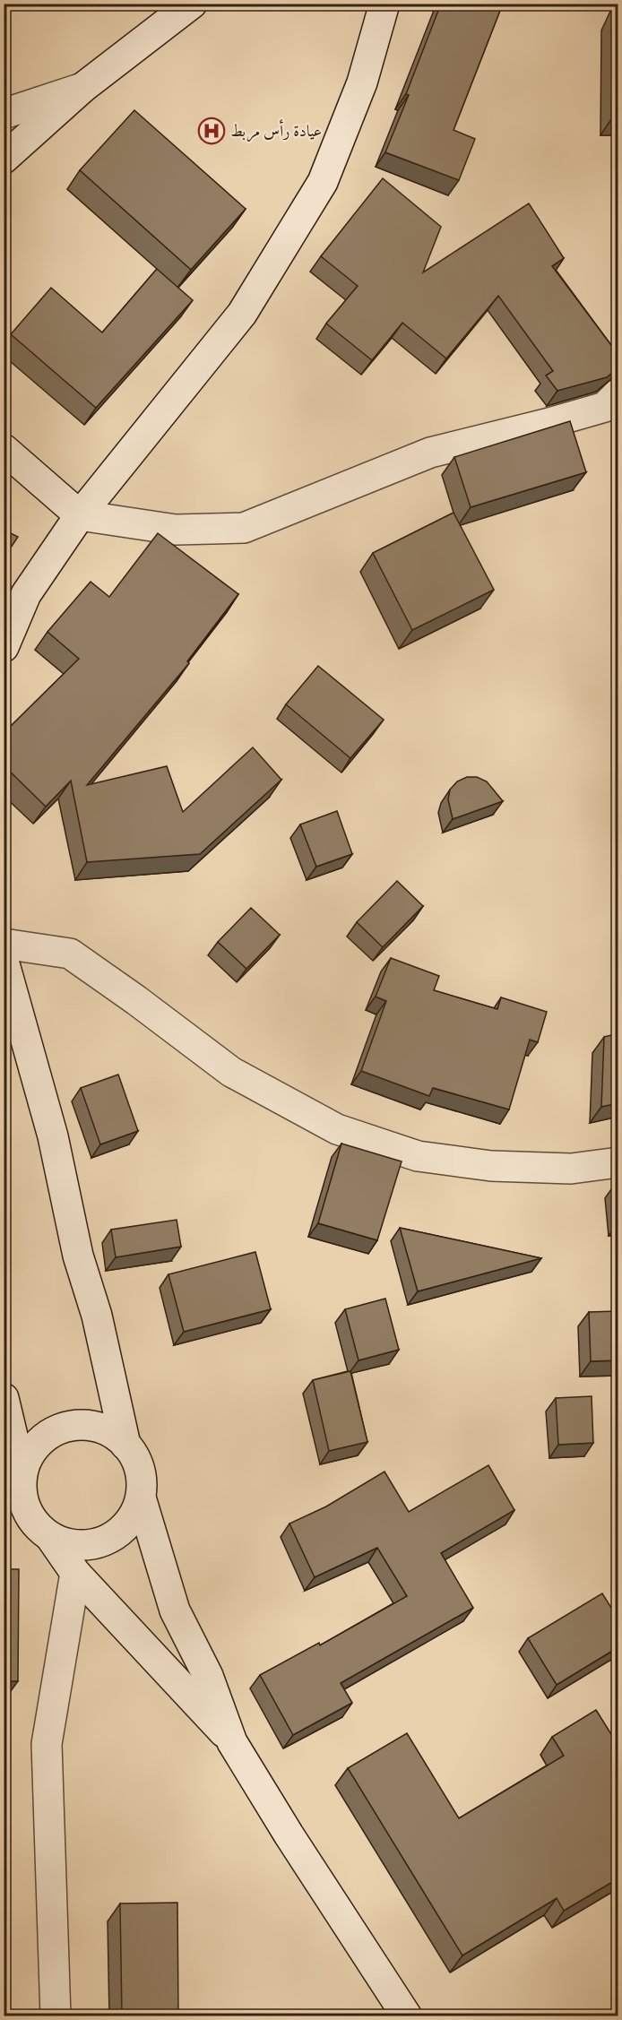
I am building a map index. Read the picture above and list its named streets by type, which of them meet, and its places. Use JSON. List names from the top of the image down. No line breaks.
{"places":{"hospital":["عيادة رأس مربط"]}}
